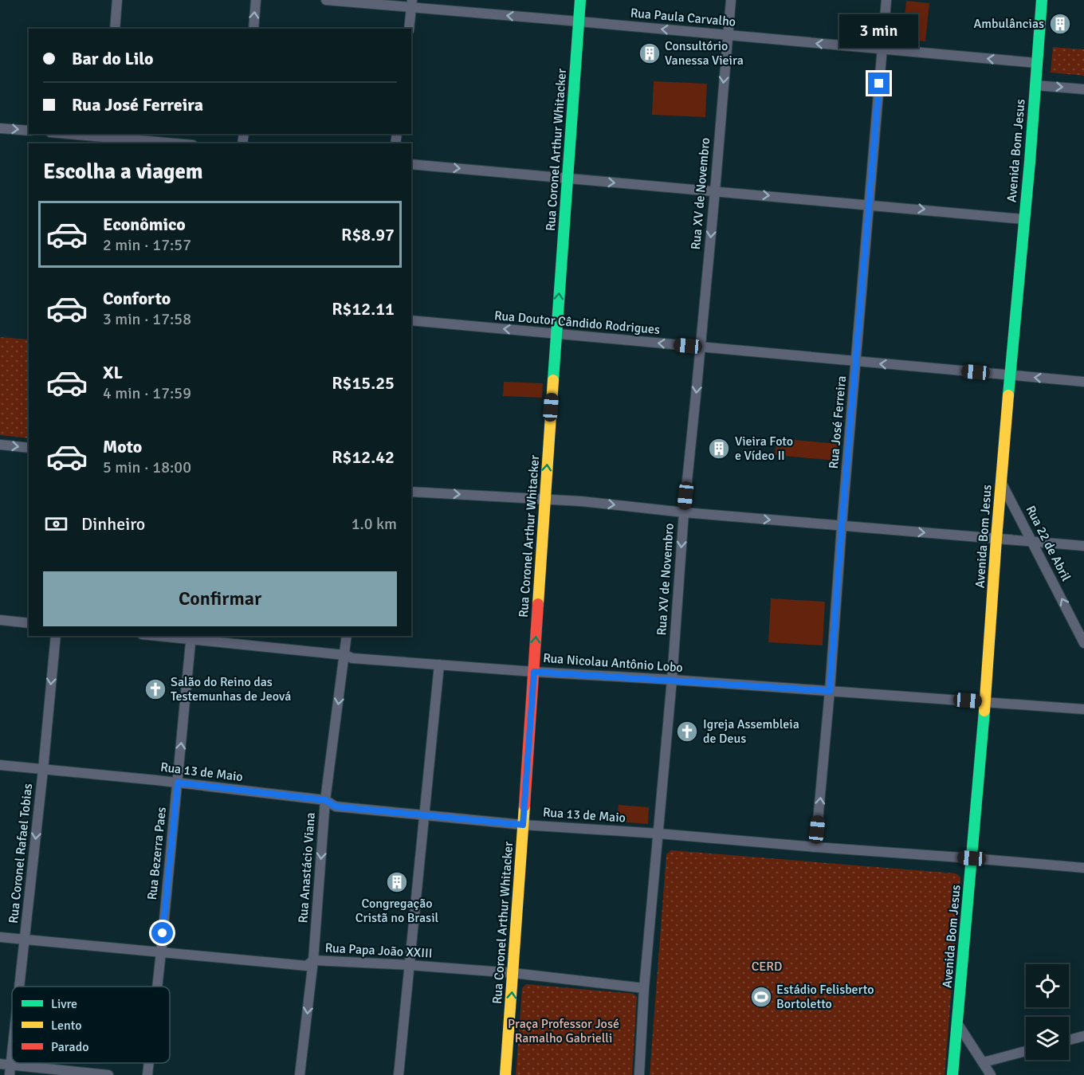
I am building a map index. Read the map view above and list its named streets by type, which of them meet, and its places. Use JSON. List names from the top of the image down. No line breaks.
{"streets":{"street":["Rua Paula Carvalho","Rua Coronel Arthur Whitacker","Avenida Bom Jesus","Rua XV de Novembro","Rua Doutor Cândido Rodrigues","Rua José Ferreira","Rua 22 de Abril","Rua Nicolau Antônio Lobo","Rua 13 de Maio","Rua Coronel Rafael Tobias","Rua Bezerra Paes","Rua Anastácio Viana","Rua Papa João XXIII"]},"crossings":[["Rua Paula Carvalho","Rua Coronel Arthur Whitacker"],["Rua Paula Carvalho","Avenida Bom Jesus"],["Rua Paula Carvalho","Rua XV de Novembro"],["Rua Paula Carvalho","Rua José Ferreira"],["Rua Coronel Arthur Whitacker","Rua Doutor Cândido Rodrigues"],["Rua Coronel Arthur Whitacker","Rua Nicolau Antônio Lobo"],["Rua Coronel Arthur Whitacker","Rua 13 de Maio"],["Rua Coronel Arthur Whitacker","Rua Papa João XXIII"],["Avenida Bom Jesus","Rua Doutor Cândido Rodrigues"],["Avenida Bom Jesus","Rua 22 de Abril"],["Avenida Bom Jesus","Rua Nicolau Antônio Lobo"],["Avenida Bom Jesus","Rua 13 de Maio"],["Rua XV de Novembro","Rua Doutor Cândido Rodrigues"],["Rua XV de Novembro","Rua Nicolau Antônio Lobo"],["Rua XV de Novembro","Rua 13 de Maio"],["Rua XV de Novembro","Rua Papa João XXIII"],["Rua Doutor Cândido Rodrigues","Rua José Ferreira"],["Rua José Ferreira","Rua Nicolau Antônio Lobo"],["Rua José Ferreira","Rua 13 de Maio"],["Rua Nicolau Antônio Lobo","Rua Bezerra Paes"],["Rua Nicolau Antônio Lobo","Rua Anastácio Viana"],["Rua 13 de Maio","Rua Coronel Rafael Tobias"],["Rua 13 de Maio","Rua Bezerra Paes"],["Rua 13 de Maio","Rua Anastácio Viana"],["Rua Coronel Rafael Tobias","Rua Papa João XXIII"],["Rua Bezerra Paes","Rua Papa João XXIII"],["Rua Anastácio Viana","Rua Papa João XXIII"]],"one_way":["Rua Paula Carvalho","Rua Coronel Arthur Whitacker","Rua XV de Novembro","Rua Doutor Cândido Rodrigues","Rua 22 de Abril","Rua Coronel Rafael Tobias","Rua Bezerra Paes","Rua Anastácio Viana"],"parks":["CERD","Praça Professor José Ramalho Gabrielli"],"places":{"building":["Ambulâncias","Consultório Vanessa Vieira","Vieira Foto e Vídeo II","Congregação Cristã no Brasil"],"church":["Salão do Reino das Testemunhas de Jeová","Igreja Assembleia de Deus"],"sports":["Estádio Felisberto Bortoletto"]},"legend":["Livre","Lento","Parado"],"page":{"bubble":"3 min","banner":["Bar do Lilo","Rua José Ferreira"],"heading":"Escolha a viagem","list":[{"name":"Econômico","note":"2 min · 17:57","value":"R$8.97"},{"name":"Conforto","note":"3 min · 17:58","value":"R$12.11"},{"name":"XL","note":"4 min · 17:59","value":"R$15.25"},{"name":"Moto","note":"5 min · 18:00","value":"R$12.42"}],"pay":["Dinheiro","1.0 km"],"buttons":"Confirmar"}}
